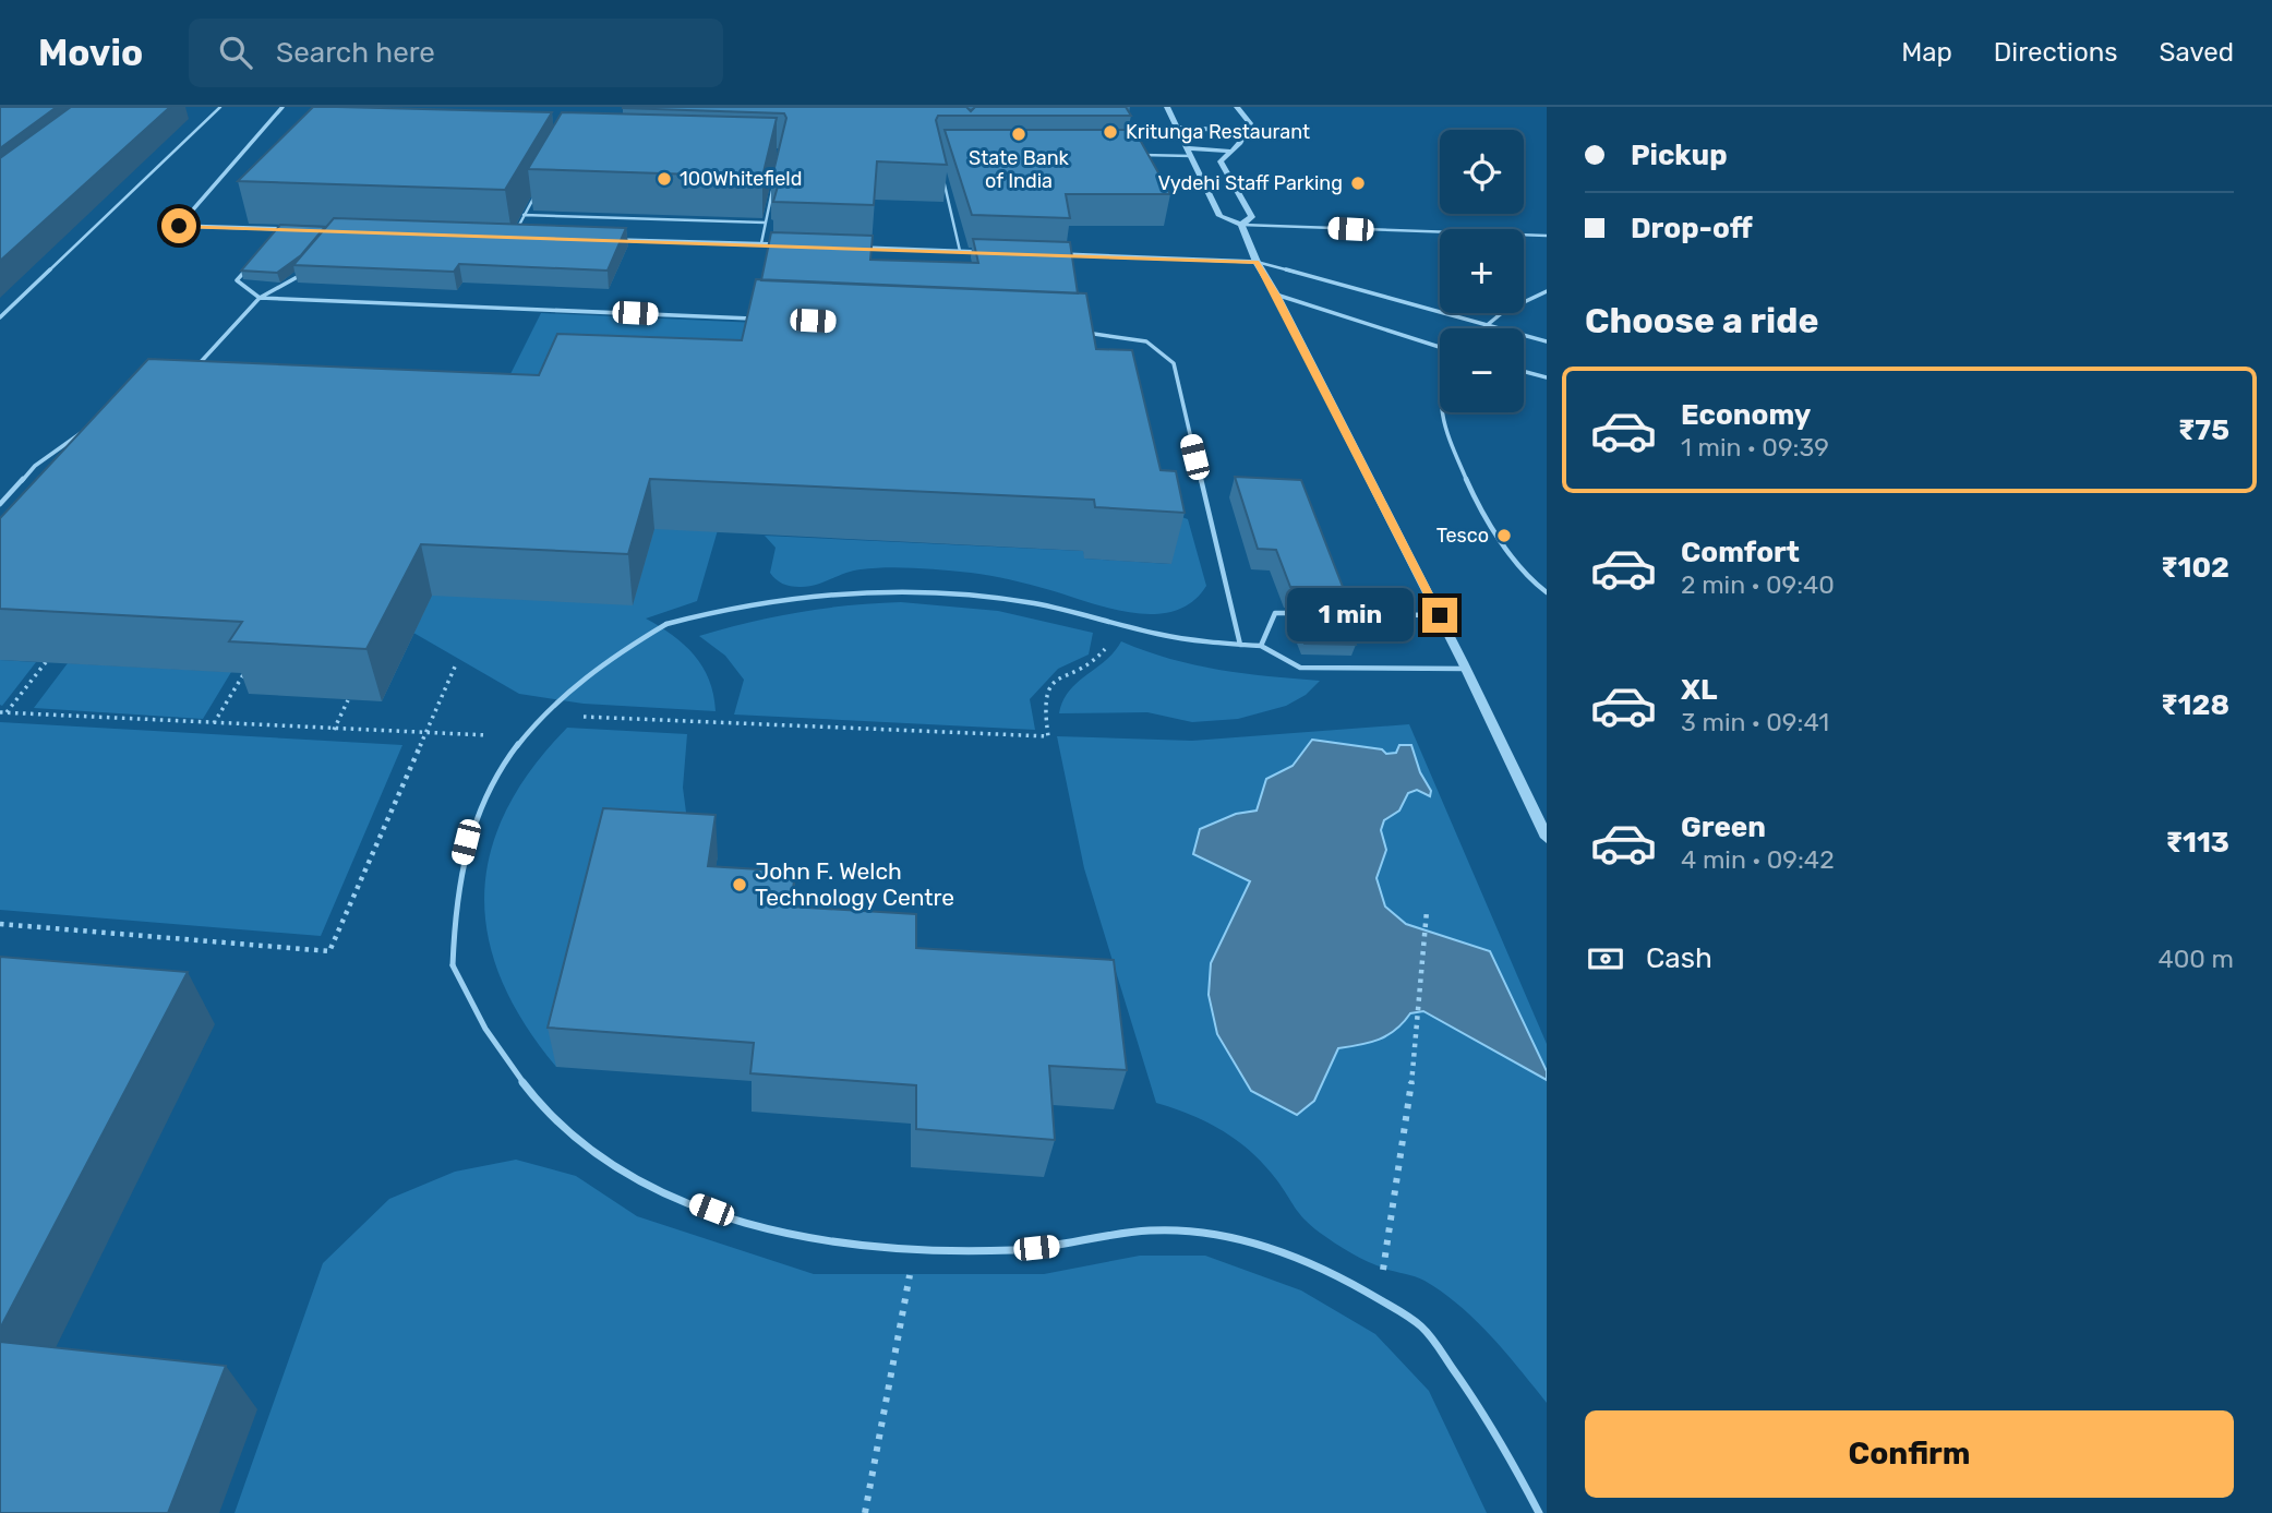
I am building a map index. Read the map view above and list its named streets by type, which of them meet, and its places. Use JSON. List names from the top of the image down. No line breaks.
{"places":["Kritunga Restaurant","State Bank of India","100Whitefield","Vydehi Staff Parking","Tesco","John F. Welch Technology Centre"],"page":{"header":"Movio","search":"Search here","nav":["Map","Directions","Saved"],"banner":["Pickup","Drop-off"],"map_buttons":["+","−"],"heading":"Choose a ride","list":[{"name":"Economy","note":"1 min · 09:39","value":"₹75"},{"name":"Comfort","note":"2 min · 09:40","value":"₹102"},{"name":"XL","note":"3 min · 09:41","value":"₹128"},{"name":"Green","note":"4 min · 09:42","value":"₹113"}],"bubble":"1 min","pay":["Cash","400 m"],"buttons":"Confirm"}}
